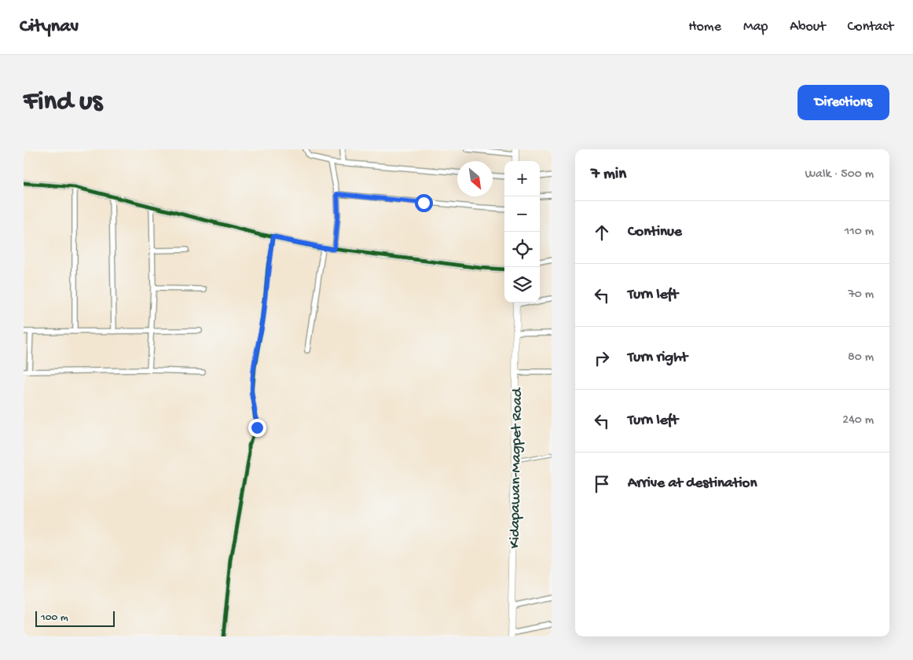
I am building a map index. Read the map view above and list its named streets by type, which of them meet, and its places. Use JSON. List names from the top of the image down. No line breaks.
{"streets":{"main road":["Kidapawan-Magpet Road"]},"scale_bar":"100 m","north":"bottom right","page":{"header":"Citynav","nav":["Home","Map","About","Contact"],"buttons":"Directions","title":"Find us","heading":["7 min","Walk · 500 m"],"map_buttons":["+","−"],"list":[["Continue","110 m"],["Turn left","70 m"],["Turn right","80 m"],["Turn left","240 m"],"Arrive at destination"],"scale":"100 m"}}
